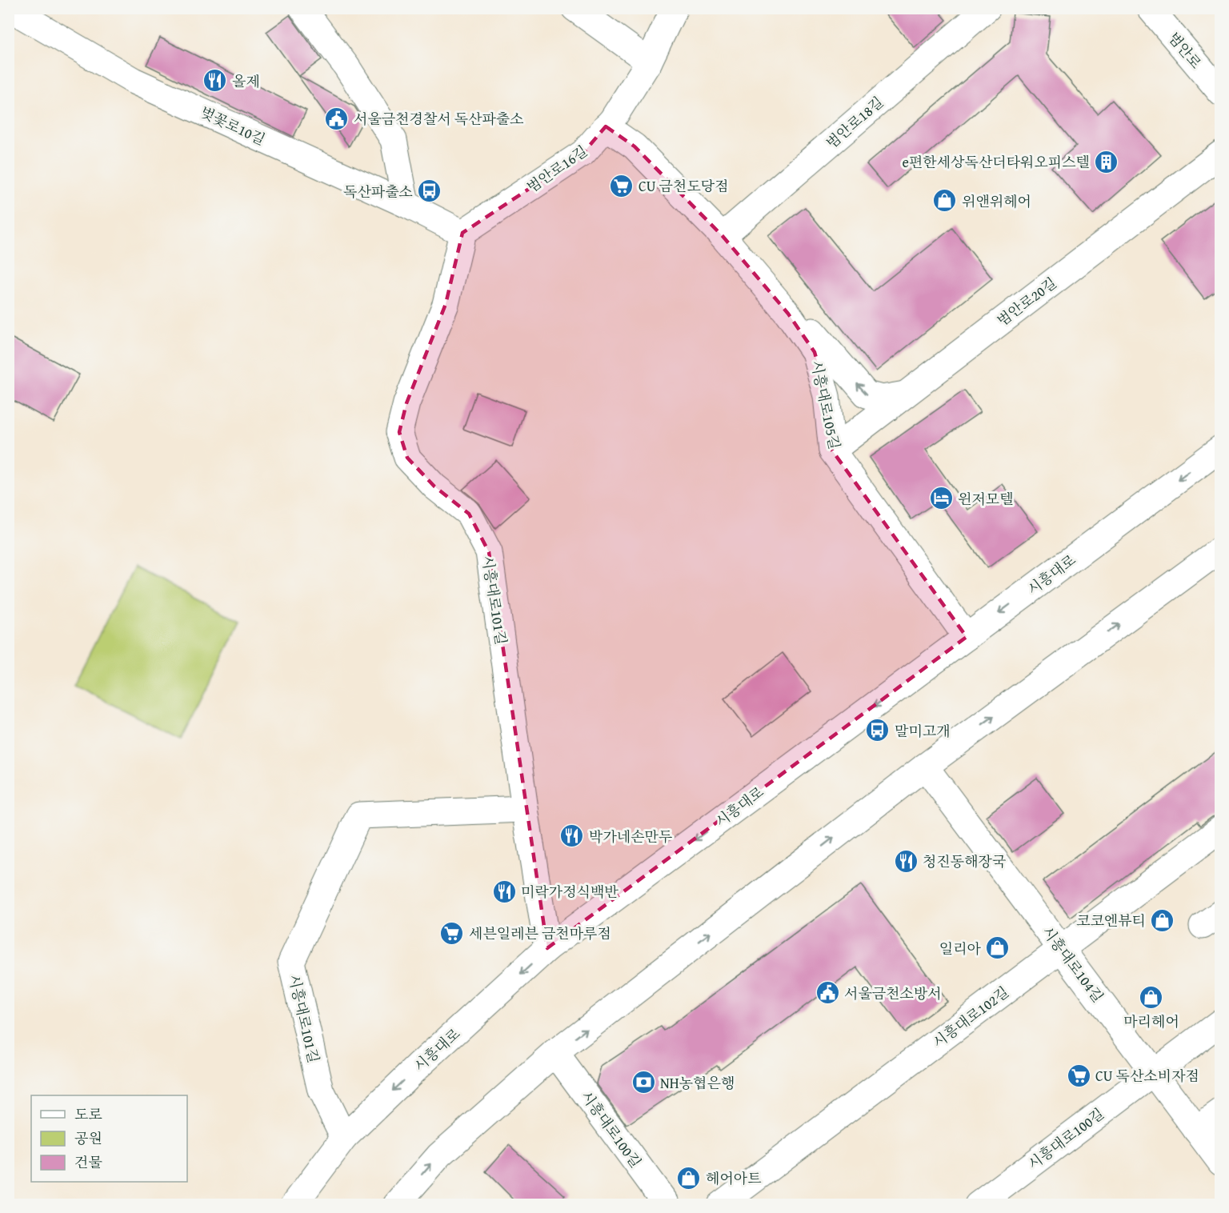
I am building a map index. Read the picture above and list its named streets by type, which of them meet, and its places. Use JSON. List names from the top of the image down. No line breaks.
{"streets":{"street":["범안로","범안로18길","벚꽃로10길","범안로16길","범안로20길","시흥대로105길","시흥대로","시흥대로101길","시흥대로104길","시흥대로102길","시흥대로100길"]},"crossings":[["범안로18길","시흥대로105길"],["벚꽃로10길","범안로16길"],["벚꽃로10길","시흥대로101길"],["범안로16길","시흥대로105길"],["범안로16길","시흥대로101길"],["범안로20길","시흥대로105길"],["시흥대로105길","시흥대로"],["시흥대로","시흥대로101길"],["시흥대로104길","시흥대로102길"],["시흥대로104길","시흥대로100길"]],"places":{"restaurant":["올제","박가네손만두","청진동해장국","미락가정식백반"],"public building":["서울금천경찰서 독산파출소","서울금천소방서"],"building":["e편한세상독산더타워오피스텔"],"supermarket":["CU 금천도당점","세븐일레븐 금천마루점","CU 독산소비자점"],"bus stop":["독산파출소","말미고개"],"shop":["위앤위헤어","코코엔뷰티","일리아","마리헤어","헤어아트"],"hotel":["윈저모텔"],"bank":["NH농협은행"]},"legend":["도로","공원","건물"]}
